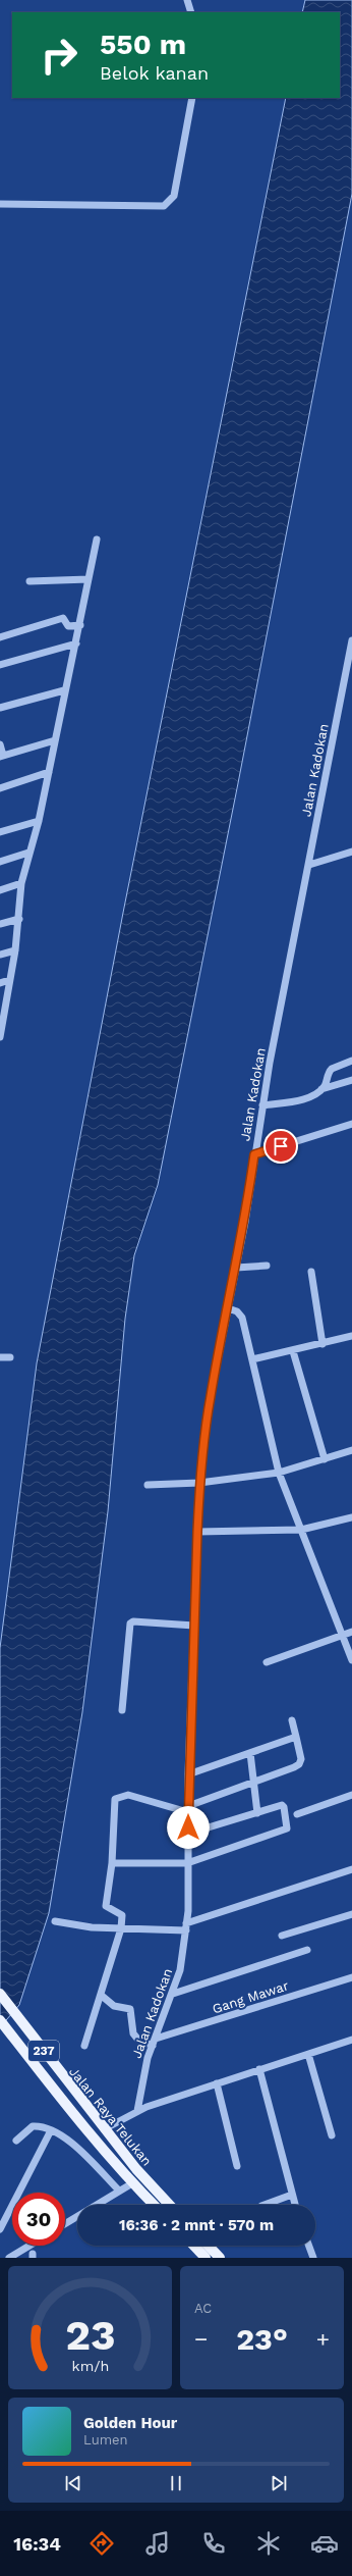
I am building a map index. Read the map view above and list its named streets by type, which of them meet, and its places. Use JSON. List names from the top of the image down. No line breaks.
{"streets":{"main road":["237","Jalan Raya Telukan"],"street":["Jalan Kadokan","Gang Mawar"]},"crossings":[["Jalan Kadokan","Gang Mawar"]],"page":{"turn":["550 m","Belok kanan"],"limit":"30","trip":"16:36 · 2 mnt · 570 m","tile":"AC","heat":["−","23°","+"],"song":["Golden Hour","Lumen"],"tabs":"16:34","gauge":["23","km/h"]}}
